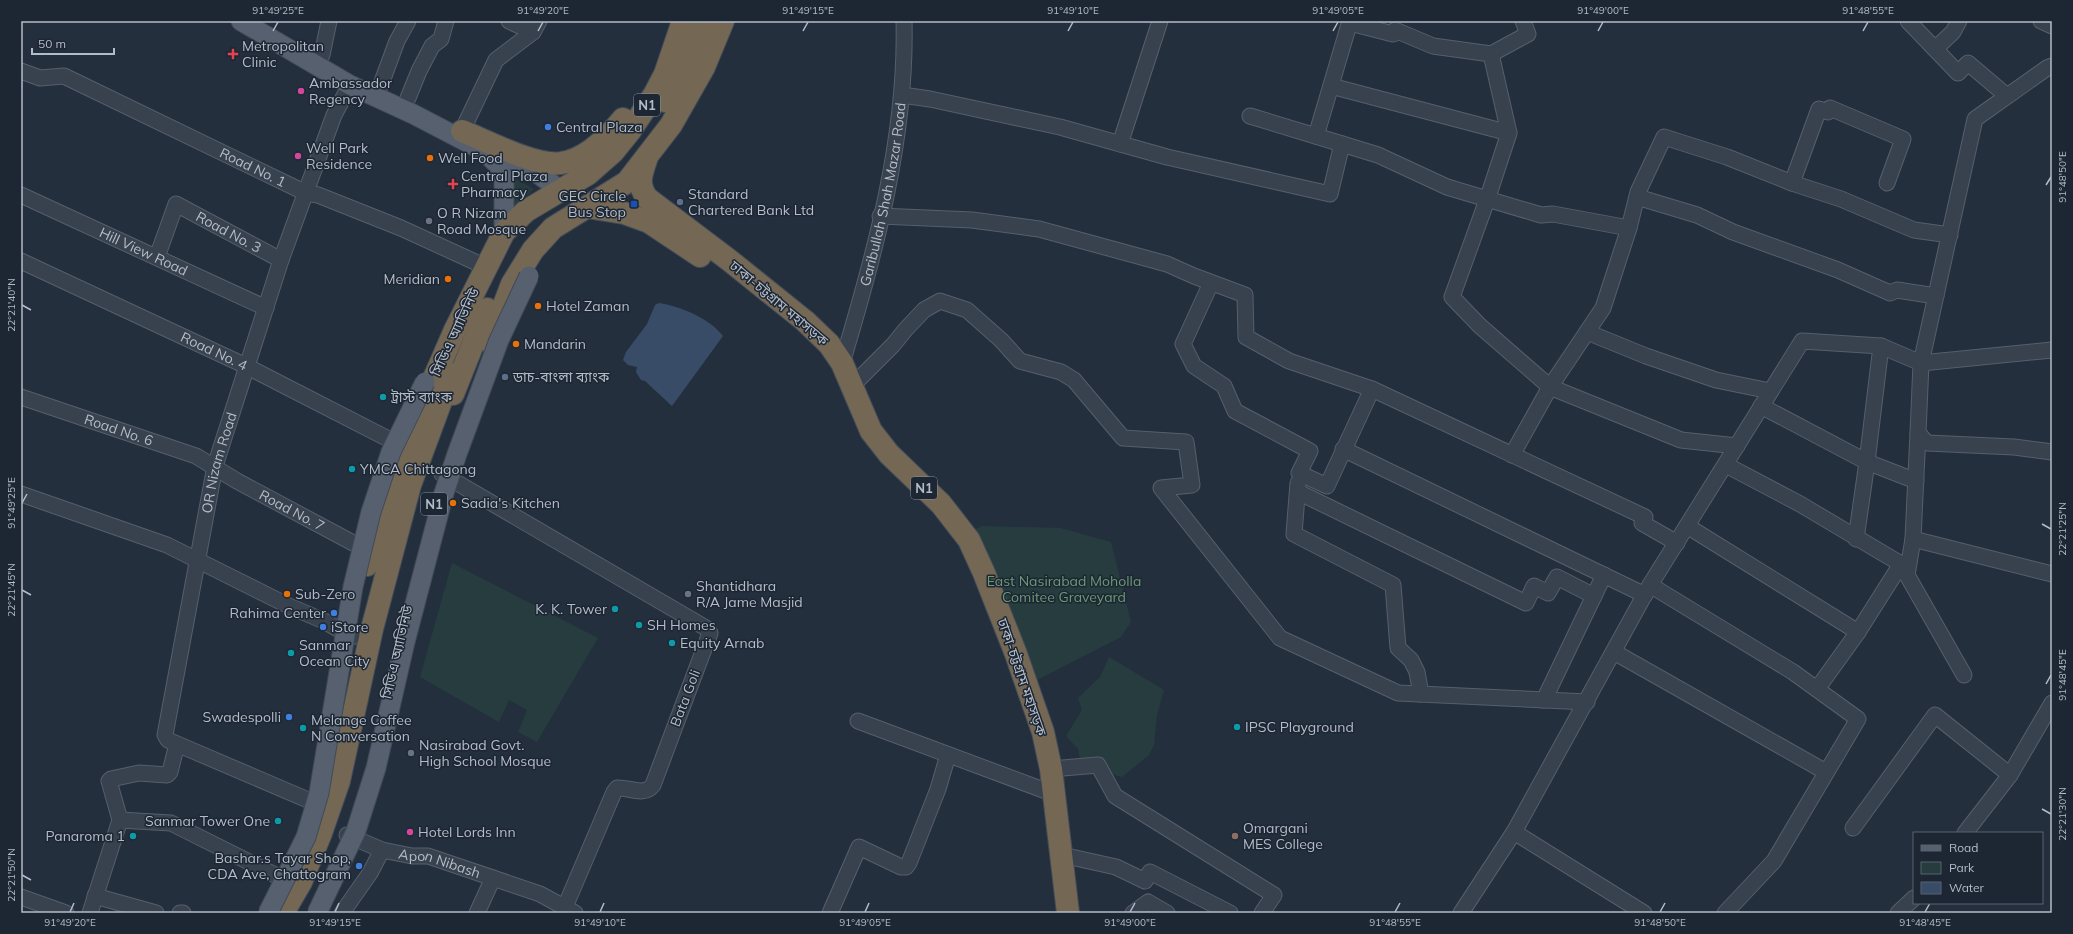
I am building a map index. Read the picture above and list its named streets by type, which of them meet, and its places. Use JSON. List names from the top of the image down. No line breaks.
{"streets":{"highway":["N1","ঢাকা-চট্টগ্রাম মহাসড়ক","সিডিএ অ্যাভিনিউ"],"street":["Road No. 1","Garibullah Shah Mazar Road","Road No. 3","Hill View Road","Road No. 4","Road No. 6","OR Nizam Road","Road No. 7","Bata Goli","Apon Nibash"]},"crossings":[["Road No. 1","সিডিএ অ্যাভিনিউ"],["Road No. 1","OR Nizam Road"],["Garibullah Shah Mazar Road","ঢাকা-চট্টগ্রাম মহাসড়ক"],["Road No. 3","Hill View Road"],["Road No. 3","OR Nizam Road"],["Hill View Road","OR Nizam Road"],["ঢাকা-চট্টগ্রাম মহাসড়ক","সিডিএ অ্যাভিনিউ"],["সিডিএ অ্যাভিনিউ","Road No. 4"],["সিডিএ অ্যাভিনিউ","Road No. 7"],["সিডিএ অ্যাভিনিউ","Bata Goli"],["Road No. 4","OR Nizam Road"],["Road No. 6","OR Nizam Road"],["Road No. 6","Road No. 7"],["OR Nizam Road","Road No. 7"],["Bata Goli","Apon Nibash"]],"parks":["East Nasirabad Moholla Comitee Graveyard"],"places":{"health":["Metropolitan Clinic","Central Plaza Pharmacy"],"other":["Ambassador Regency","Central Plaza","Well Park Residence","Well Food","Standard Chartered Bank Ltd","O R Nizam Road Mosque","Meridian","Hotel Zaman","Mandarin","ডাচ-বাংলা ব্যাংক","ট্রাস্ট ব্যাংক","YMCA Chittagong","Sadia's Kitchen","Sub-Zero","Shantidhara R/A Jame Masjid","K. K. Tower","Rahima Center","SH Homes","iStore","Equity Arnab","Sanmar Ocean City","Swadespolli","IPSC Playground","Melange Coffee N Conversation","Nasirabad Govt. High School Mosque","Sanmar Tower One","Hotel Lords Inn","Panaroma 1","Omargani MES College","Bashar.s Tayar Shop, CDA Ave, Chattogram"],"transit":["GEC Circle Bus Stop"]},"legend":["Road","Park","Water"],"scale_bar":"50 m","coordinates":["91°49'25\"E","91°49'20\"E","91°49'15\"E","91°49'10\"E","91°49'05\"E","91°49'00\"E","91°48'55\"E","91°48'50\"E","22°21'40\"N","22°21'25\"N","22°21'45\"N","91°48'45\"E","22°21'30\"N","22°21'50\"N"]}
